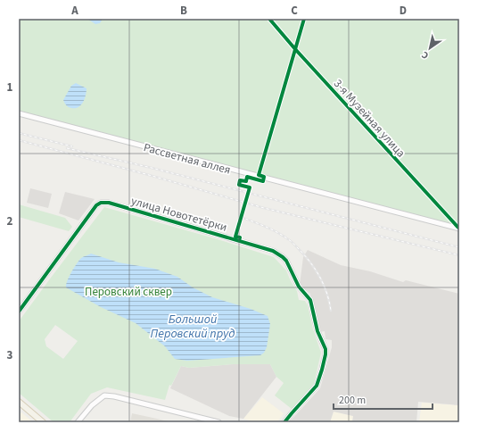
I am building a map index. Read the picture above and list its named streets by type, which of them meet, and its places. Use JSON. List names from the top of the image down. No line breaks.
{"streets":{"street":["Рассветная аллея","улица Новотетёрки"],"cycle path":["3-я Музейная улица"]},"water":["Большой Перовский пруд"],"parks":["Перовский сквер"],"scale_bar":"200 m","north":"bottom left","grid":{"columns":["A","B","C","D"],"rows":["1","2","3"]}}
